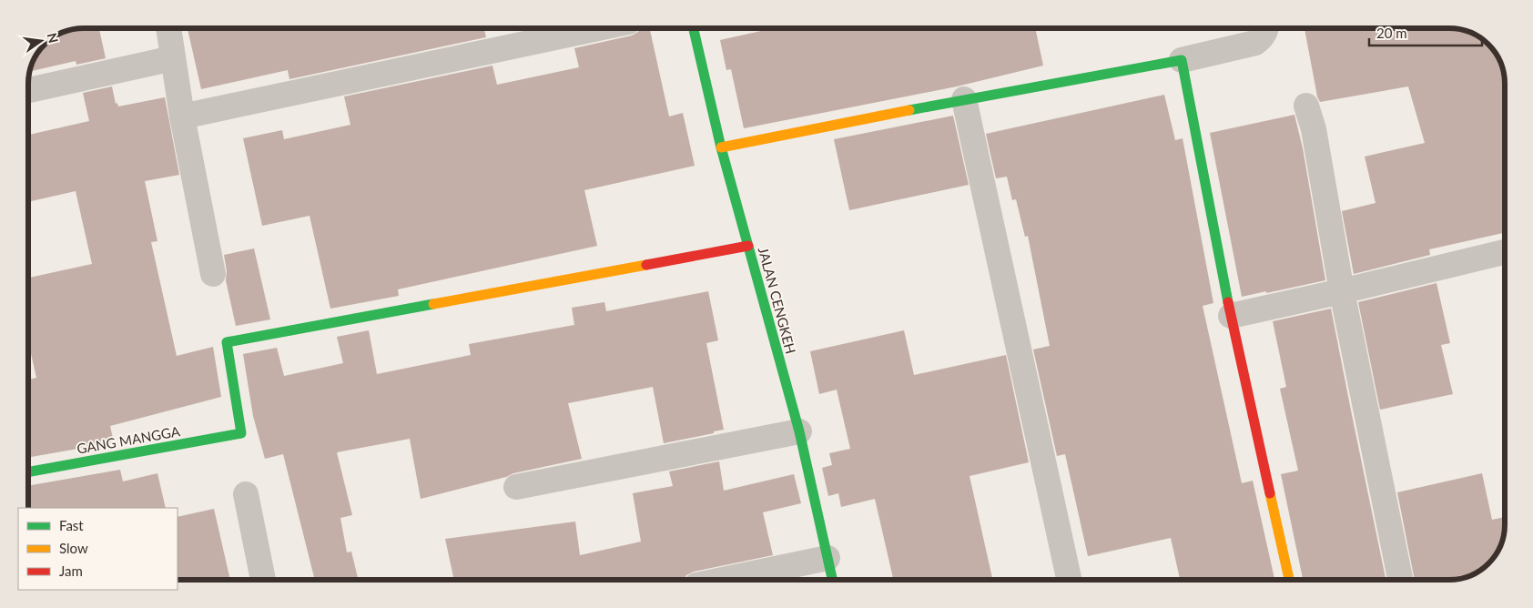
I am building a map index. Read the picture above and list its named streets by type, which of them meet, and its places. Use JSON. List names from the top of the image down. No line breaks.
{"streets":{"street":["JALAN CENGKEH","GANG MANGGA"]},"crossings":[["JALAN CENGKEH","GANG MANGGA"]],"legend":["Fast","Slow","Jam"],"scale_bar":"20 m","north":"right"}
